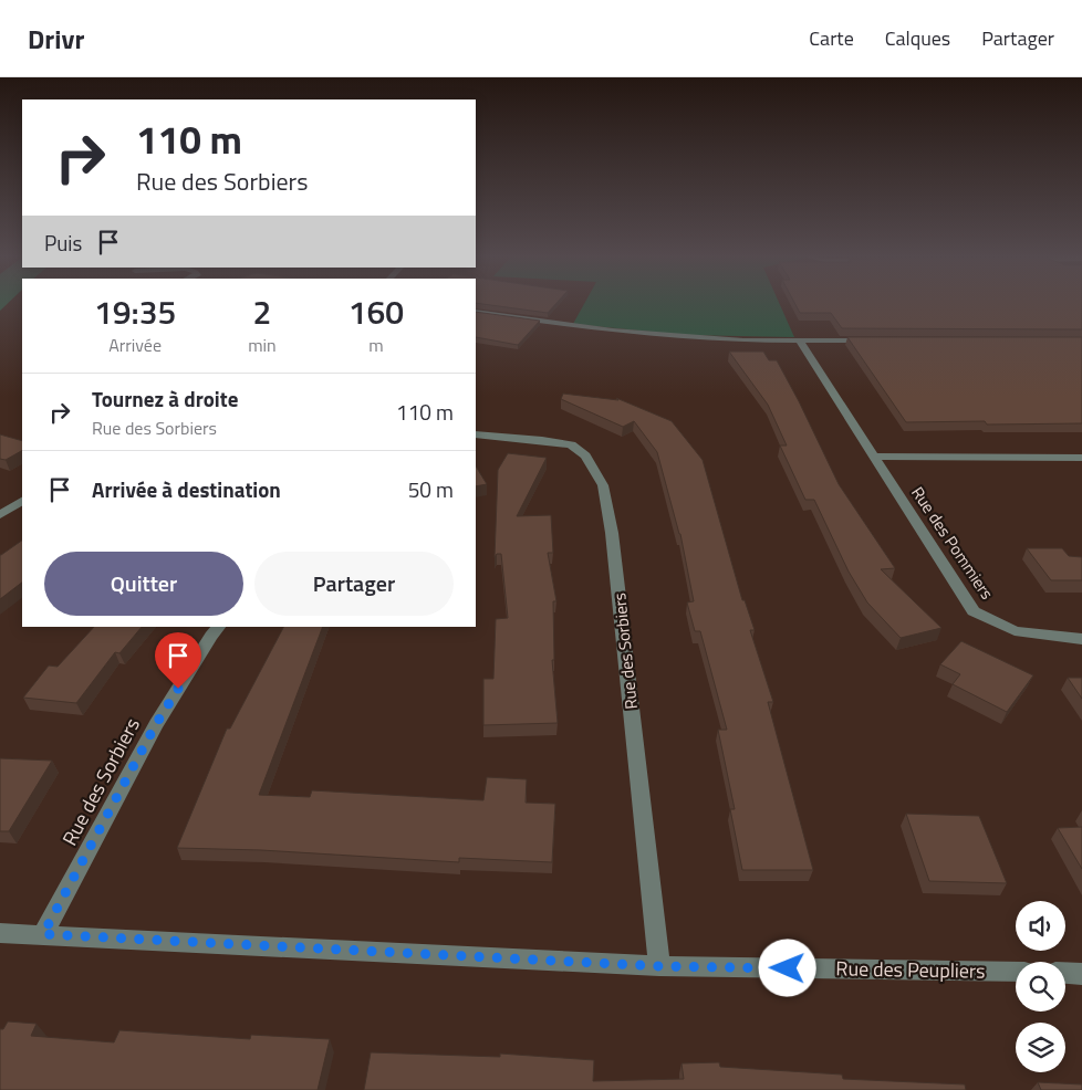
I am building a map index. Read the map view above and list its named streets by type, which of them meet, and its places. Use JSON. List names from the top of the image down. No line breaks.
{"streets":{"street":["Rue des Pommiers","Rue des Sorbiers","Rue des Peupliers"]},"crossings":[["Rue des Sorbiers","Rue des Peupliers"]],"page":{"header":"Drivr","nav":["Carte","Calques","Partager"],"turn":["110 m","Rue des Sorbiers"],"then":"Puis","eta":["19:35","Arrivée","2","min","160","m"],"list":[{"name":"Tournez à droite","note":"Rue des Sorbiers","value":"110 m"},{"name":"Arrivée à destination","value":"50 m"}],"buttons":["Quitter","Partager"]}}
